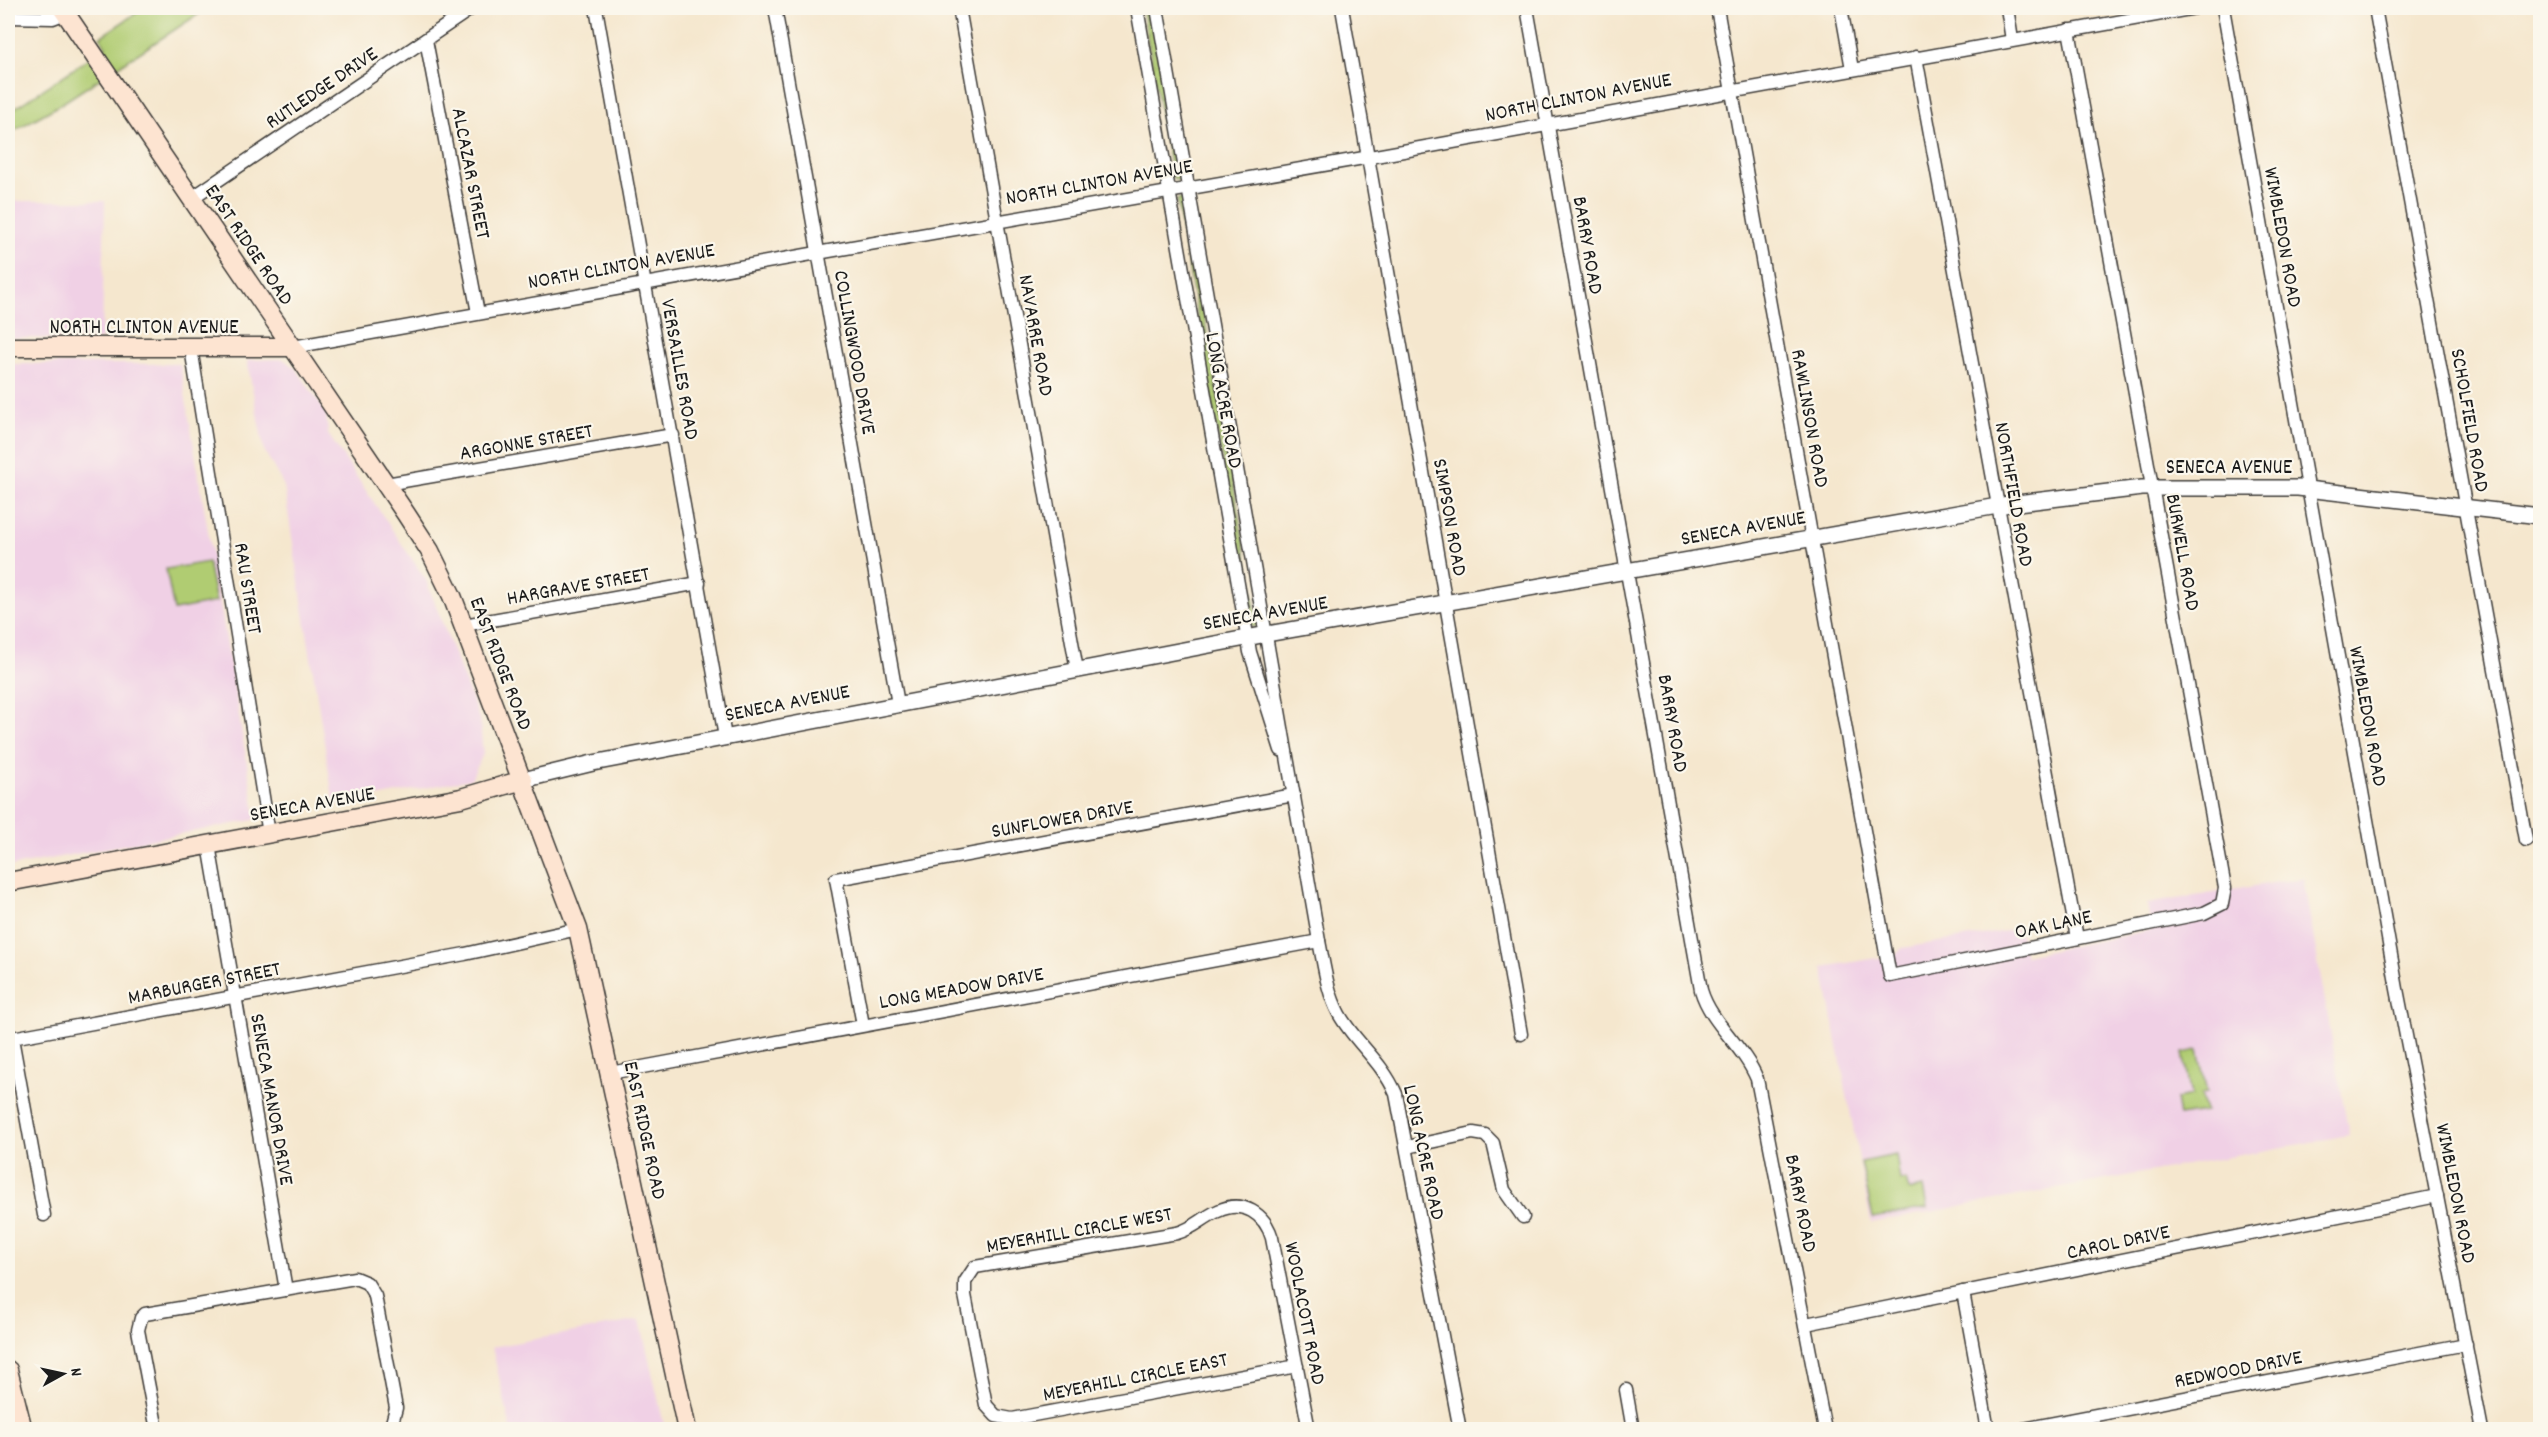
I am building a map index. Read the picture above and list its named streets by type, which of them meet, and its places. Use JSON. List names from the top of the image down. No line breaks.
{"streets":{"main road":["NORTH CLINTON AVENUE","EAST RIDGE ROAD","SENECA AVENUE"],"street":["RUTLEDGE DRIVE","ALCAZAR STREET","WIMBLEDON ROAD","BARRY ROAD","NAVARRE ROAD","COLLINGWOOD DRIVE","VERSAILLES ROAD","LONG ACRE ROAD","RAWLINSON ROAD","SCHOLFIELD ROAD","ARGONNE STREET","NORTHFIELD ROAD","SIMPSON ROAD","BURWELL ROAD","HARGRAVE STREET","RAU STREET","SUNFLOWER DRIVE","OAK LANE","MARBURGER STREET","LONG MEADOW DRIVE","SENECA MANOR DRIVE","MEYERHILL CIRCLE WEST","CAROL DRIVE","WOOLACOTT ROAD","REDWOOD DRIVE","MEYERHILL CIRCLE EAST"]},"crossings":[["RUTLEDGE DRIVE","ALCAZAR STREET"],["RUTLEDGE DRIVE","EAST RIDGE ROAD"],["NORTH CLINTON AVENUE","ALCAZAR STREET"],["NORTH CLINTON AVENUE","EAST RIDGE ROAD"],["NORTH CLINTON AVENUE","BARRY ROAD"],["NORTH CLINTON AVENUE","NAVARRE ROAD"],["NORTH CLINTON AVENUE","COLLINGWOOD DRIVE"],["NORTH CLINTON AVENUE","VERSAILLES ROAD"],["NORTH CLINTON AVENUE","LONG ACRE ROAD"],["NORTH CLINTON AVENUE","RAWLINSON ROAD"],["NORTH CLINTON AVENUE","NORTHFIELD ROAD"],["NORTH CLINTON AVENUE","SIMPSON ROAD"],["NORTH CLINTON AVENUE","BURWELL ROAD"],["NORTH CLINTON AVENUE","RAU STREET"],["WIMBLEDON ROAD","SENECA AVENUE"],["WIMBLEDON ROAD","CAROL DRIVE"],["WIMBLEDON ROAD","REDWOOD DRIVE"],["EAST RIDGE ROAD","ARGONNE STREET"],["EAST RIDGE ROAD","SENECA AVENUE"],["EAST RIDGE ROAD","HARGRAVE STREET"],["EAST RIDGE ROAD","MARBURGER STREET"],["EAST RIDGE ROAD","LONG MEADOW DRIVE"],["BARRY ROAD","SENECA AVENUE"],["BARRY ROAD","CAROL DRIVE"],["NAVARRE ROAD","SENECA AVENUE"],["COLLINGWOOD DRIVE","SENECA AVENUE"],["VERSAILLES ROAD","ARGONNE STREET"],["VERSAILLES ROAD","SENECA AVENUE"],["VERSAILLES ROAD","HARGRAVE STREET"],["LONG ACRE ROAD","SENECA AVENUE"],["LONG ACRE ROAD","SUNFLOWER DRIVE"],["LONG ACRE ROAD","LONG MEADOW DRIVE"],["RAWLINSON ROAD","SENECA AVENUE"],["RAWLINSON ROAD","OAK LANE"],["SCHOLFIELD ROAD","SENECA AVENUE"],["SENECA AVENUE","NORTHFIELD ROAD"],["SENECA AVENUE","SIMPSON ROAD"],["SENECA AVENUE","BURWELL ROAD"],["SENECA AVENUE","RAU STREET"],["SENECA AVENUE","SENECA MANOR DRIVE"],["NORTHFIELD ROAD","OAK LANE"],["BURWELL ROAD","OAK LANE"],["SUNFLOWER DRIVE","LONG MEADOW DRIVE"],["MARBURGER STREET","SENECA MANOR DRIVE"],["MEYERHILL CIRCLE WEST","WOOLACOTT ROAD"],["MEYERHILL CIRCLE WEST","MEYERHILL CIRCLE EAST"],["WOOLACOTT ROAD","MEYERHILL CIRCLE EAST"]],"north":"right"}
